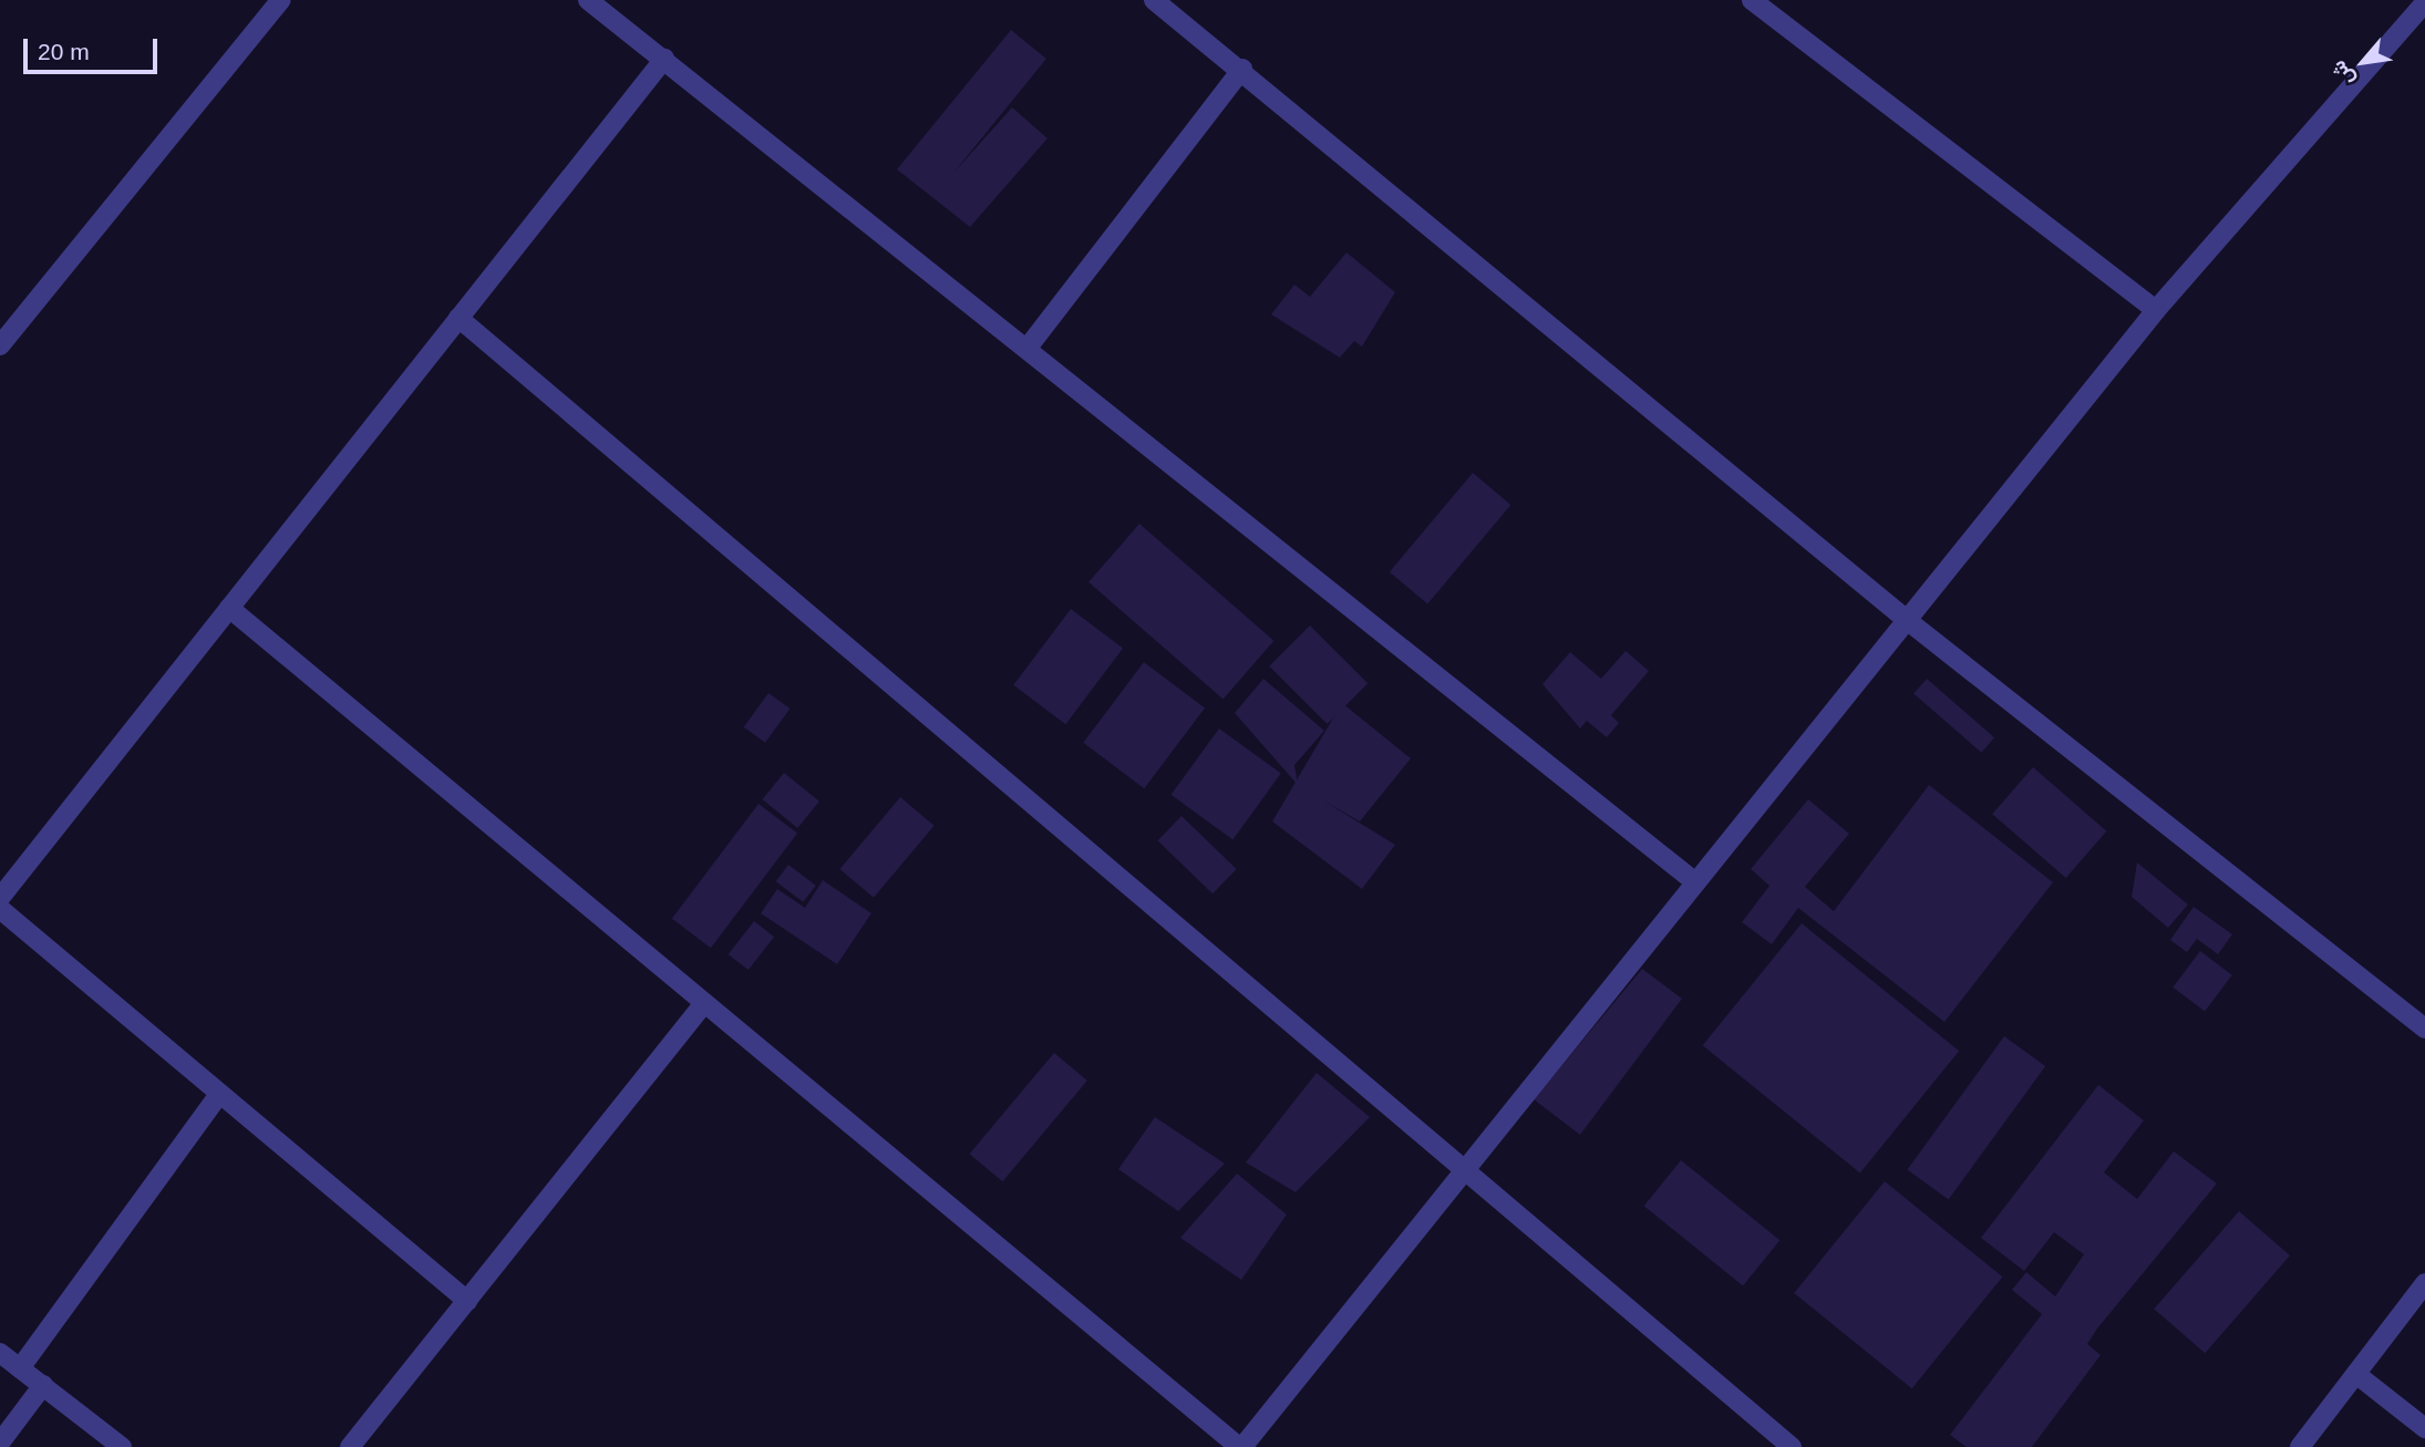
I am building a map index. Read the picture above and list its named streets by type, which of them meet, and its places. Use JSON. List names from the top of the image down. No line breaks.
{"scale_bar":"20 m","north":"bottom left"}
